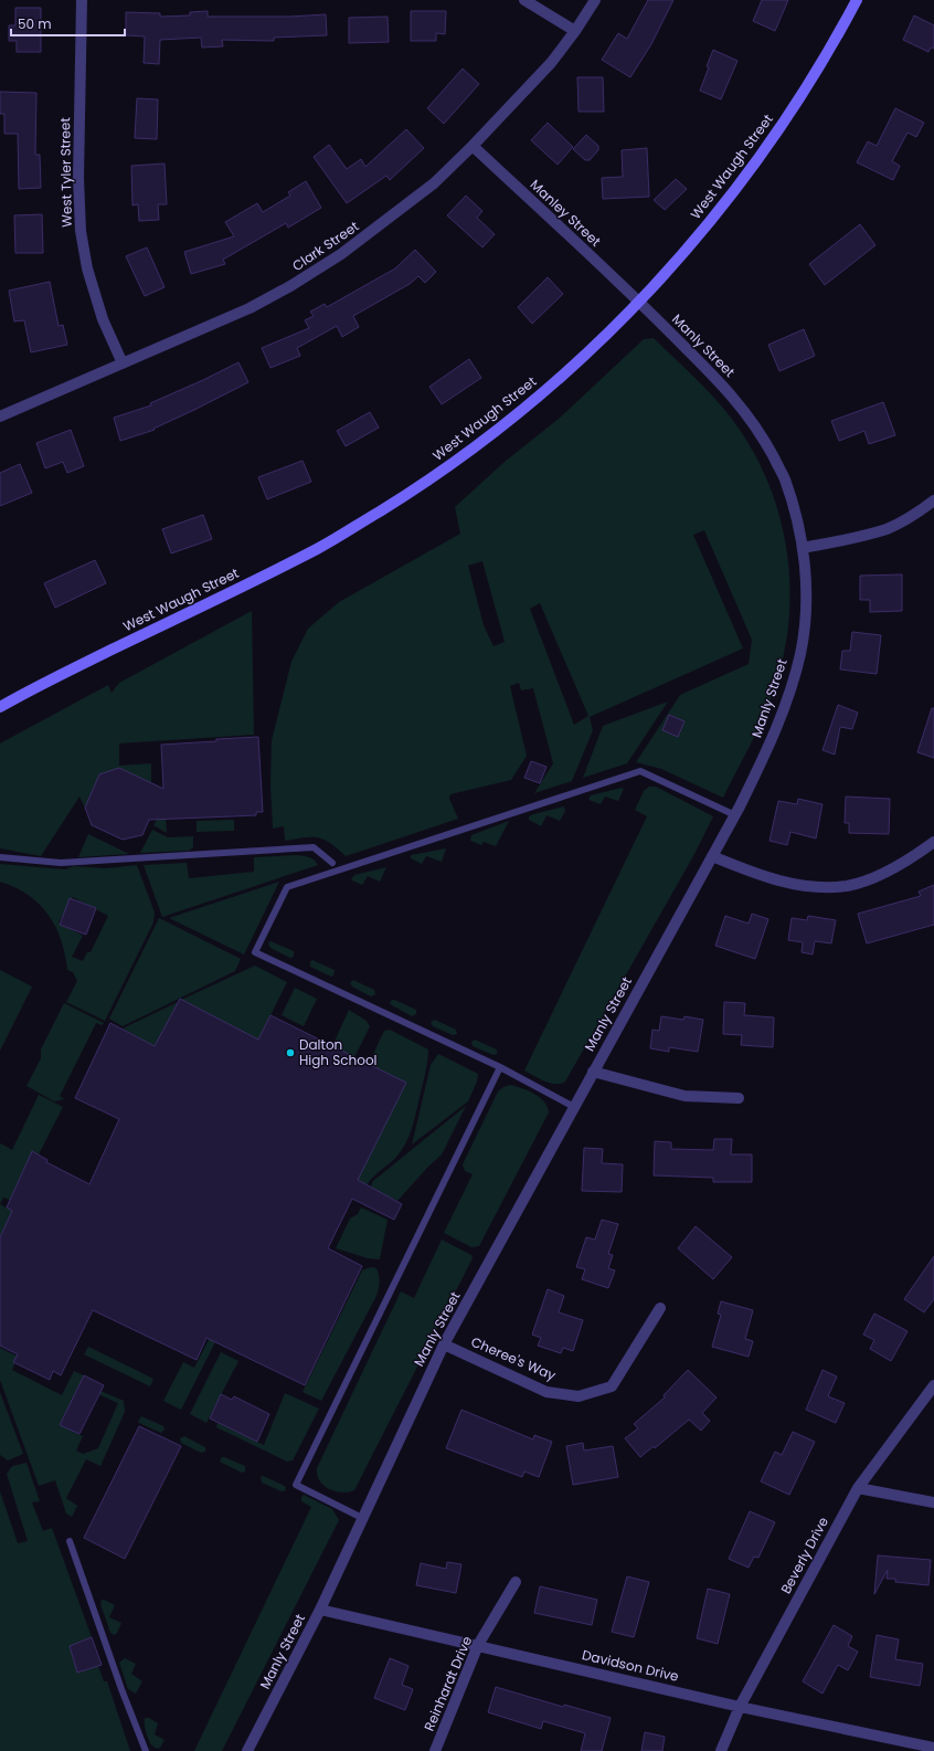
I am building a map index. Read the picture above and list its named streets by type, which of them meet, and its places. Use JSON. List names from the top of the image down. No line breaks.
{"streets":{"street":["West Waugh Street","West Tyler Street","Manley Street","Clark Street","Manly Street","Cheree's Way","Beverly Drive","Davidson Drive","Reinhardt Drive"]},"crossings":[["West Waugh Street","Manley Street"],["West Waugh Street","Manly Street"],["West Tyler Street","Clark Street"],["Manley Street","Clark Street"],["Manley Street","Manly Street"],["Manly Street","Cheree's Way"],["Manly Street","Davidson Drive"],["Beverly Drive","Davidson Drive"],["Davidson Drive","Reinhardt Drive"]],"places":["Dalton High School"],"scale_bar":"50 m"}
